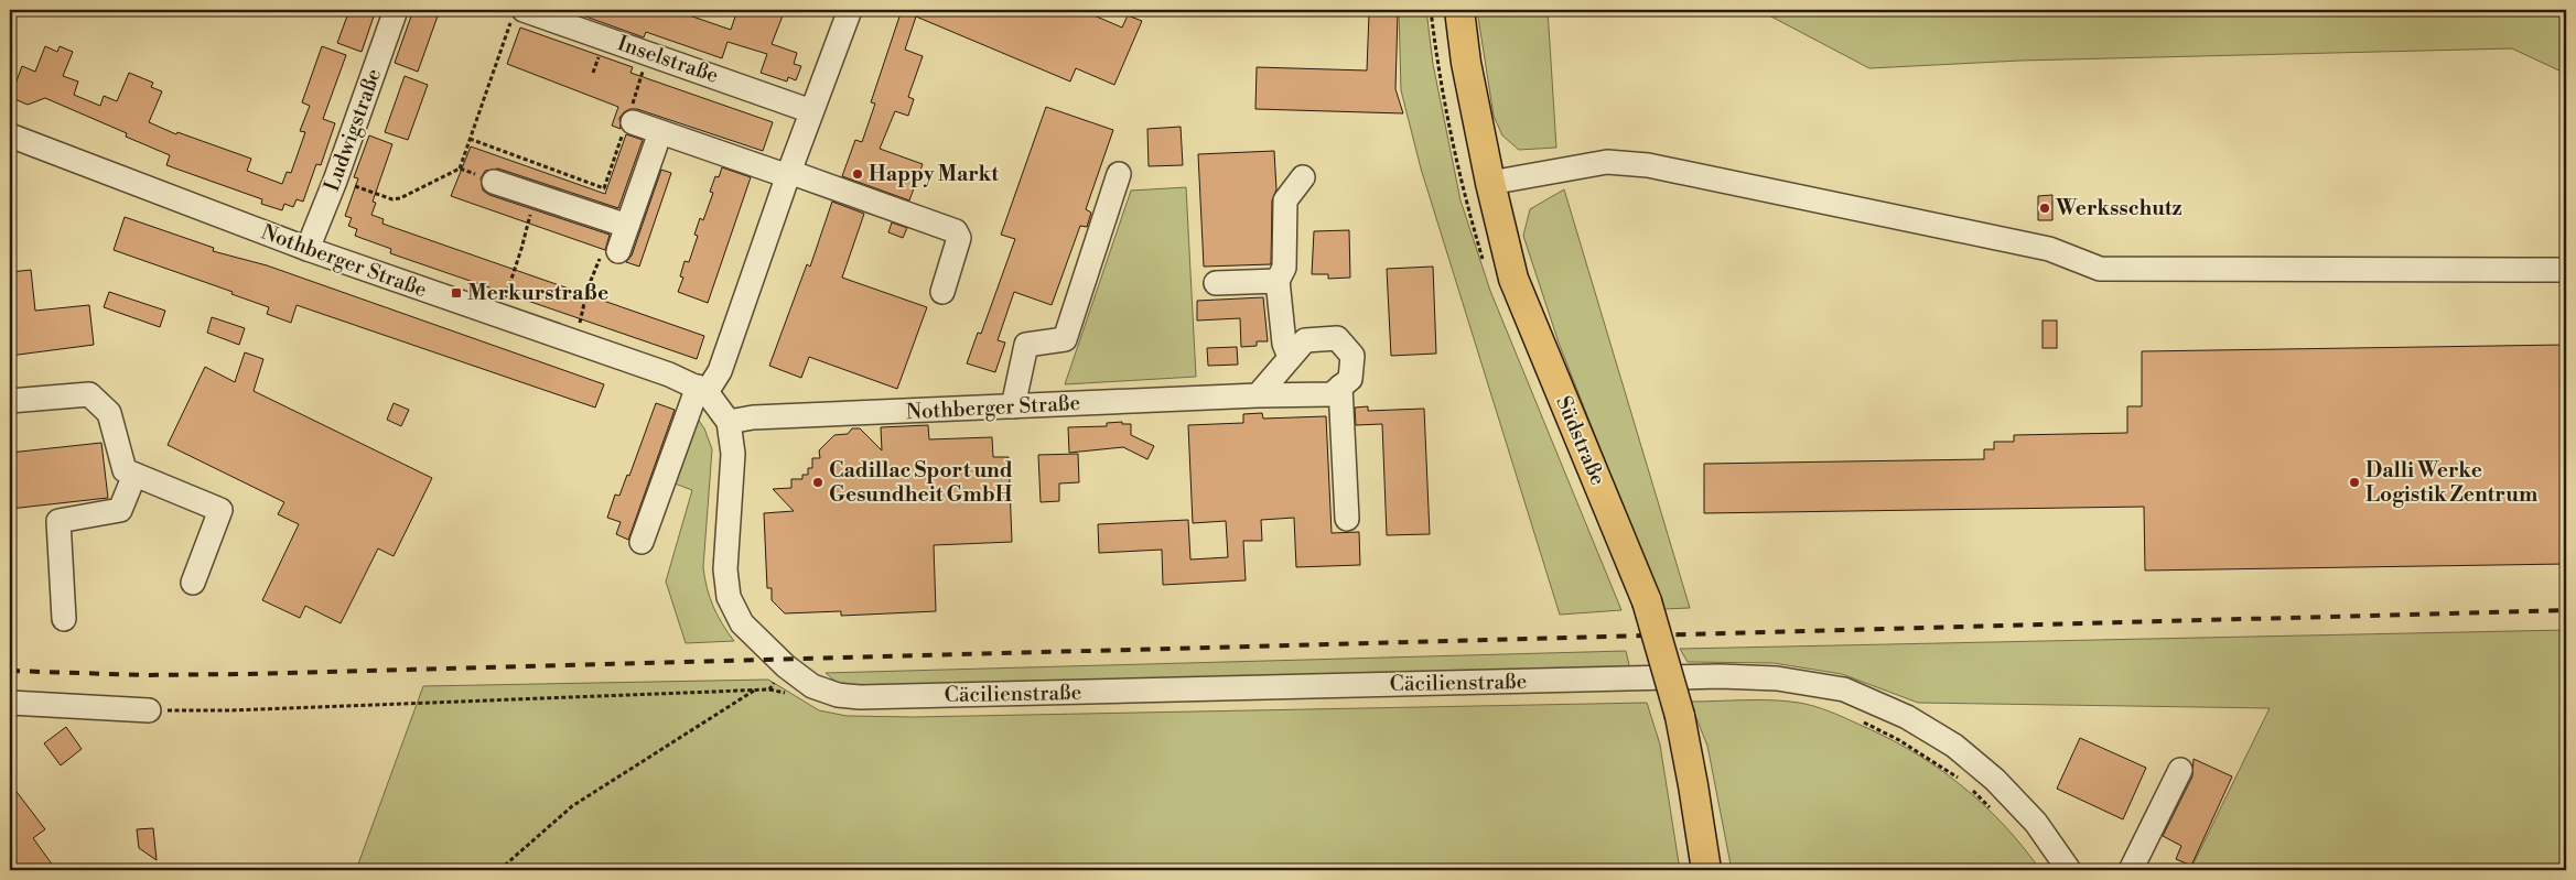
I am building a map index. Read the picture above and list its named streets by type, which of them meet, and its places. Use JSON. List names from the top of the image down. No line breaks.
{"streets":{"main road":["Südstraße"],"street":["Inselstraße","Ludwigstraße","Nothberger Straße","Cäcilienstraße"]},"crossings":[["Ludwigstraße","Nothberger Straße"]],"places":{"other":["Happy Markt","Werksschutz","Cadillac Sport und Gesundheit GmbH","Dalli Werke Logistik Zentrum"],"transit":["Merkurstraße"]}}
